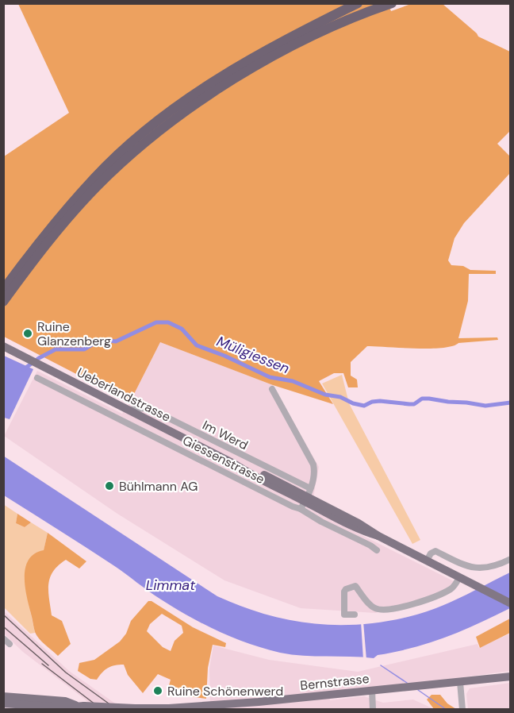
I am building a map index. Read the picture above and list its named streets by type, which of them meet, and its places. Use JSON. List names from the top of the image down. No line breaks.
{"streets":{"main road":["Ueberlandstrasse","Bernstrasse"],"street":["Im Werd","Giessenstrasse"]},"crossings":[["Ueberlandstrasse","Im Werd"],["Ueberlandstrasse","Giessenstrasse"],["Im Werd","Giessenstrasse"]],"water":["Müligiessen","Limmat"],"places":["Ruine Glanzenberg","Bühlmann AG","Ruine Schönenwerd"]}
